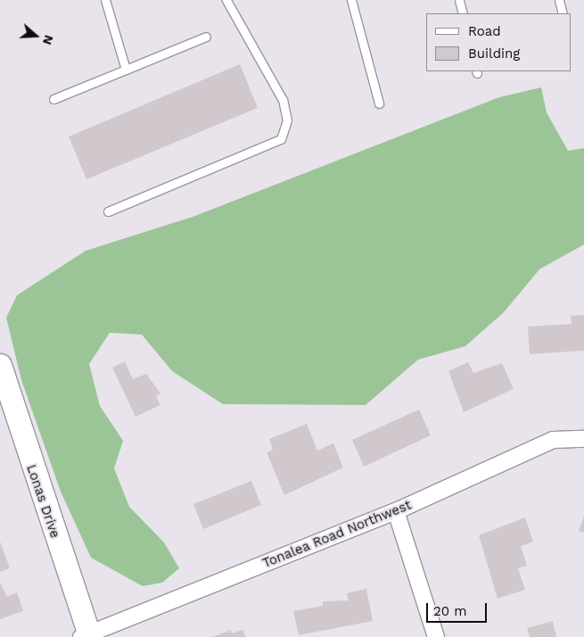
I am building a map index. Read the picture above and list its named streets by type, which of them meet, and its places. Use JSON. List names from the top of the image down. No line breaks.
{"streets":{"street":["Lonas Drive","Tonalea Road Northwest"]},"crossings":[["Lonas Drive","Tonalea Road Northwest"]],"legend":["Road","Building"],"scale_bar":"20 m","north":"right"}
